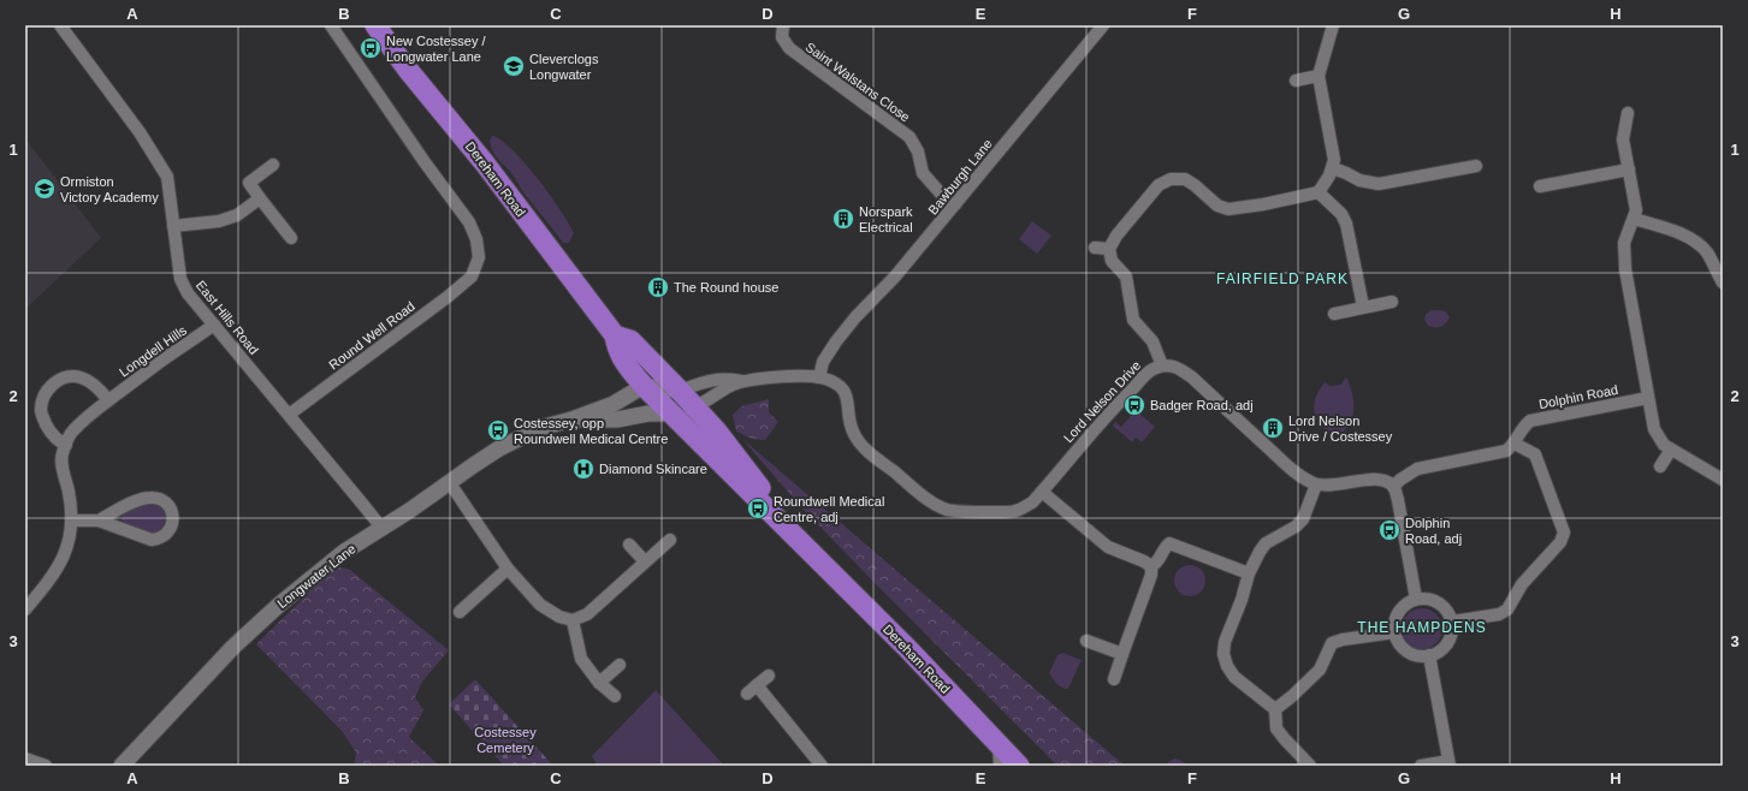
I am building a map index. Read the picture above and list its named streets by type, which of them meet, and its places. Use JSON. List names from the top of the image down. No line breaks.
{"streets":{"highway":["Dereham Road"],"street":["Saint Walstans Close","Bawburgh Lane","East Hills Road","Round Well Road","Longdell Hills","Dolphin Road","Lord Nelson Drive","Longwater Lane"]},"crossings":[["Saint Walstans Close","Bawburgh Lane"],["Bawburgh Lane","Lord Nelson Drive"],["Dereham Road","Longwater Lane"],["East Hills Road","Round Well Road"],["East Hills Road","Longdell Hills"],["East Hills Road","Longwater Lane"]],"districts":["FAIRFIELD PARK","THE HAMPDENS"],"parks":["Costessey Cemetery"],"places":{"bus stop":["New Costessey / Longwater Lane","Badger Road, adj","Costessey, opp Roundwell Medical Centre","Roundwell Medical Centre, adj","Dolphin Road, adj"],"school or university":["Cleverclogs Longwater","Ormiston Victory Academy"],"building":["Norspark Electrical","The Round house","Lord Nelson Drive / Costessey"],"hospital":["Diamond Skincare"]},"grid":{"columns":["A","B","C","D","E","F","G","H"],"rows":["1","2","3"]}}
